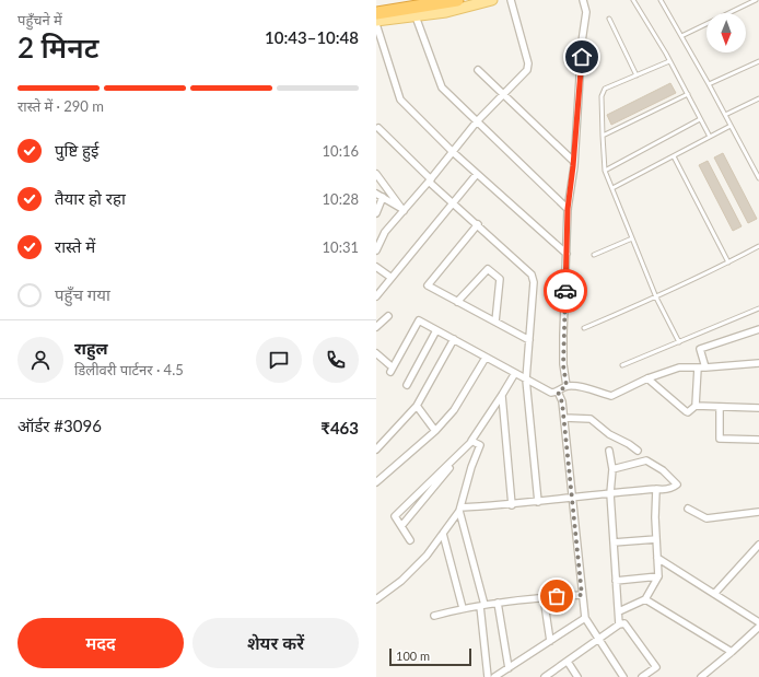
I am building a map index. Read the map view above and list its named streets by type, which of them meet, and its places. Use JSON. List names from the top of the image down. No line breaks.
{"scale_bar":"100 m","north":"bottom","page":{"heading":["2 मिनट","पहुँचने में","10:43–10:48"],"panel":["राहुल","डिलीवरी पार्टनर · 4.5","ऑर्डर #3096","₹463"],"bar":"रास्ते में · 290 m","list":[["पुष्टि हुई","10:16"],["तैयार हो रहा","10:28"],["रास्ते में","10:31"],"पहुँच गया"],"buttons":["मदद","शेयर करें"],"scale":"100 m"}}
